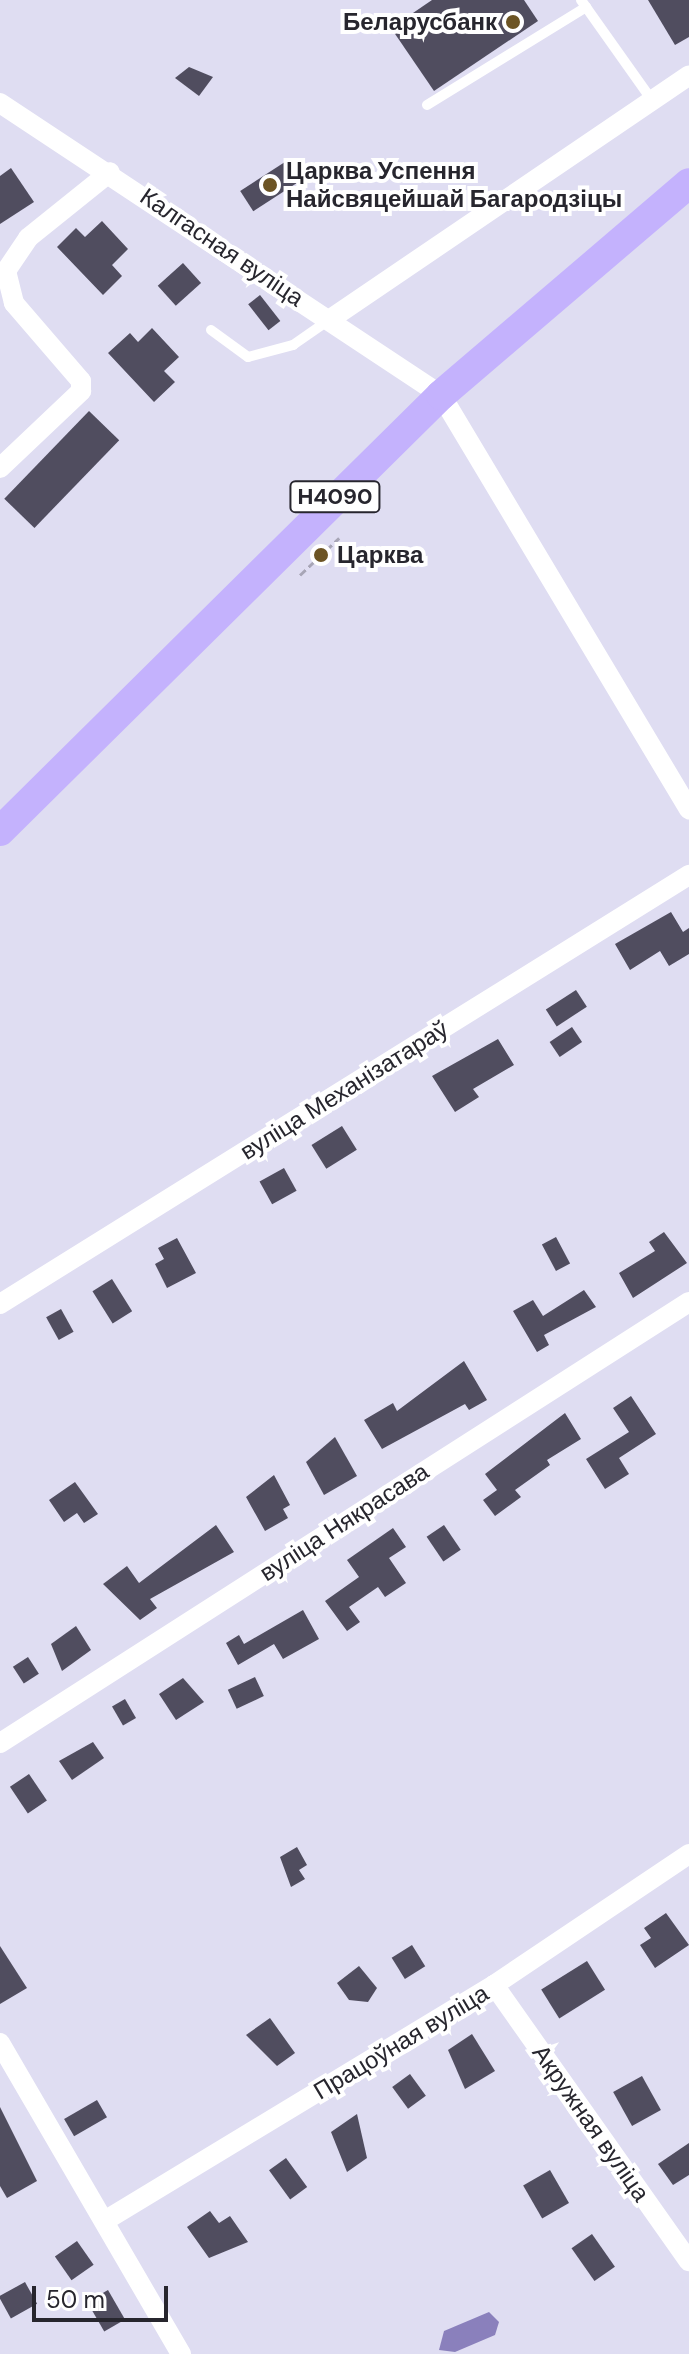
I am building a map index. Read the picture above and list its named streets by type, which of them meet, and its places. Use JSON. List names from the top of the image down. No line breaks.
{"streets":{"main road":["Н4090"],"street":["Калгасная вуліца","вуліца Механізатараў","вуліца Някрасава","Працоўная вуліца","Акружная вуліца"]},"crossings":[["Калгасная вуліца","Н4090"],["Працоўная вуліца","Акружная вуліца"]],"places":["Беларусбанк","Царква Успення Найсвяцейшай Багародзіцы","Царква"],"scale_bar":"50 m"}
